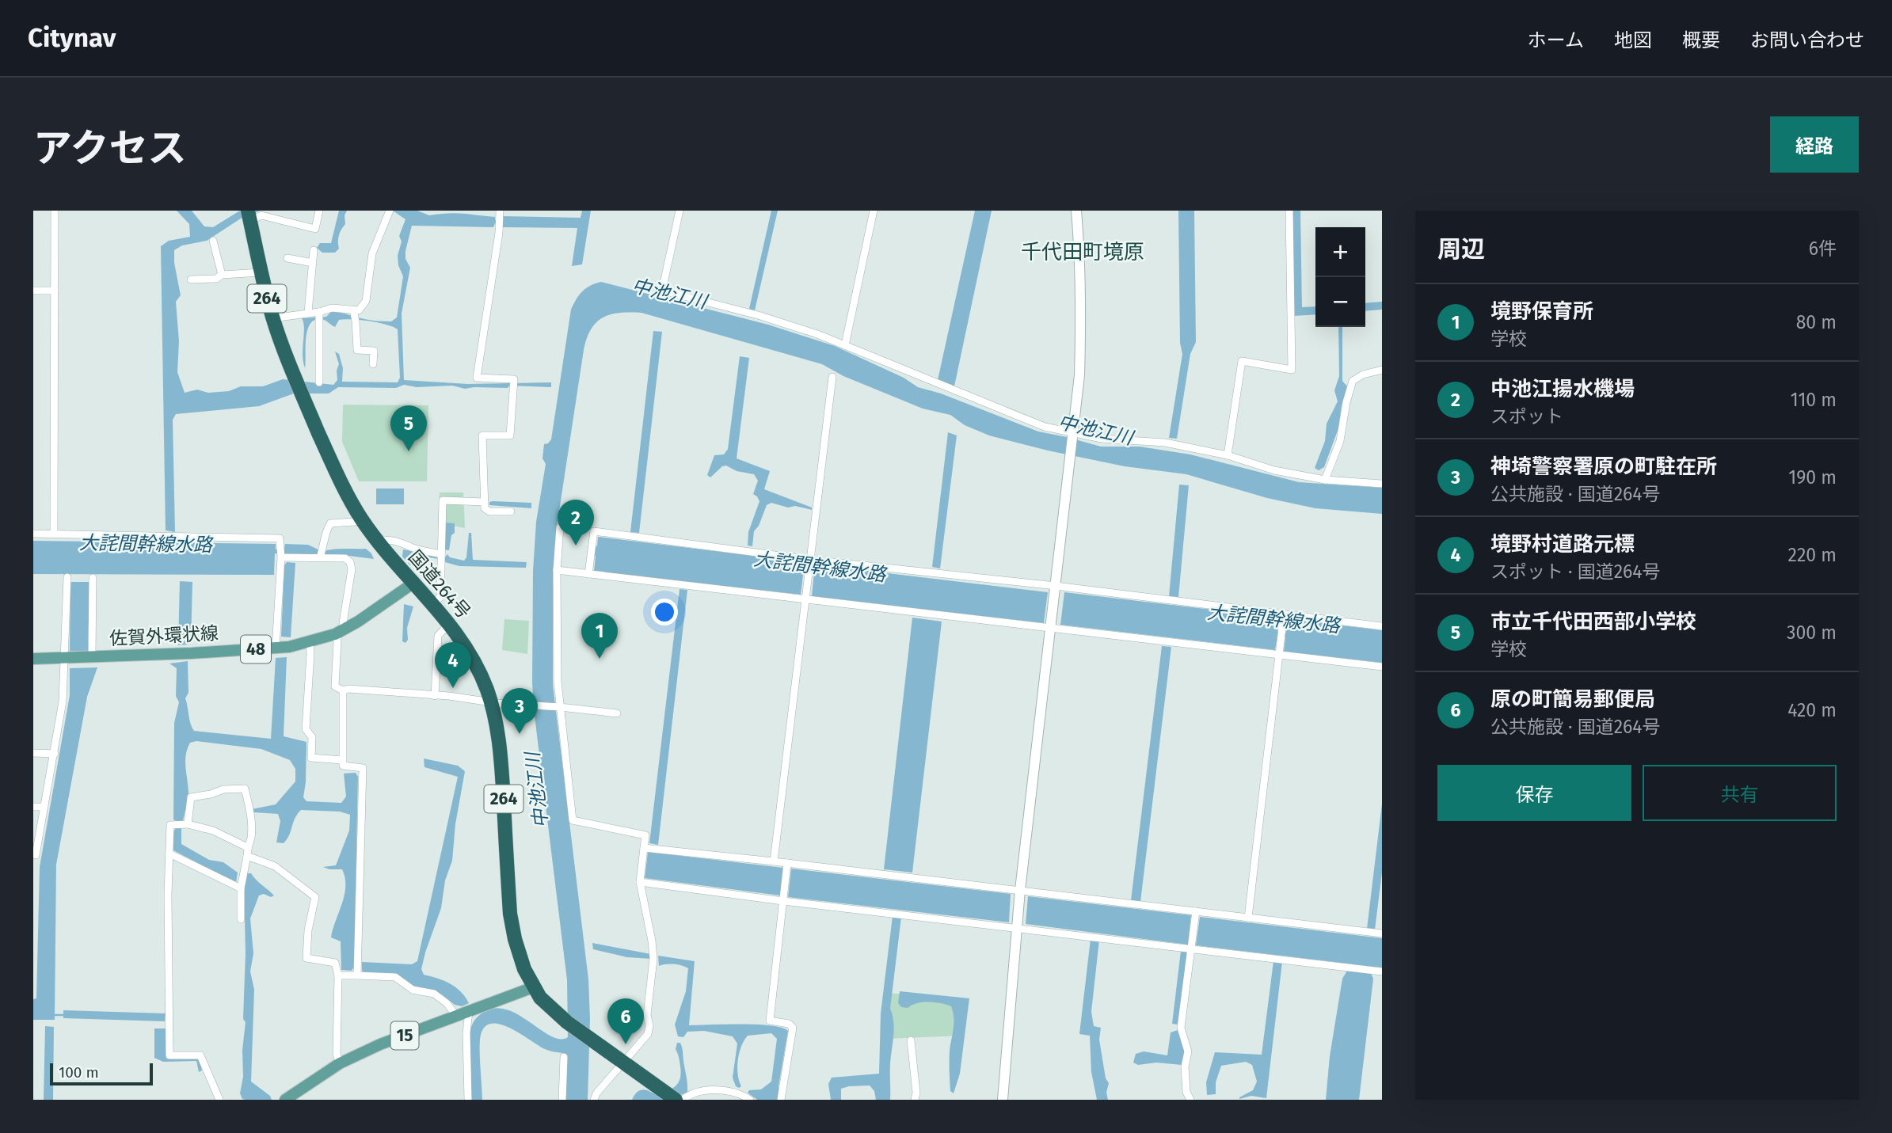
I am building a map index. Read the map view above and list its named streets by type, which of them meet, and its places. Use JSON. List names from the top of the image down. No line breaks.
{"streets":{"highway":["264","国道264号"],"main road":["佐賀外環状線","48","15"]},"crossings":[["264","国道264号"],["国道264号","佐賀外環状線"],["国道264号","15"]],"districts":["千代田町境原"],"water":["中池江川","大詫間幹線水路"],"scale_bar":"100 m","page":{"header":"Citynav","nav":["ホーム","地図","概要","お問い合わせ"],"title":"アクセス","buttons":["経路",["保存","共有"]],"heading":["周辺","6件"],"map_buttons":["+","−"],"list":[{"mark":"1","name":"境野保育所","note":"学校","value":"80 m"},{"mark":"2","name":"中池江揚水機場","note":"スポット","value":"110 m"},{"mark":"3","name":"神埼警察署原の町駐在所","note":"公共施設 · 国道264号","value":"190 m"},{"mark":"4","name":"境野村道路元標","note":"スポット · 国道264号","value":"220 m"},{"mark":"5","name":"市立千代田西部小学校","note":"学校","value":"300 m"},{"mark":"6","name":"原の町簡易郵便局","note":"公共施設 · 国道264号","value":"420 m"}],"pins":["5","2","1","4","3","6"],"scale":"100 m"}}
